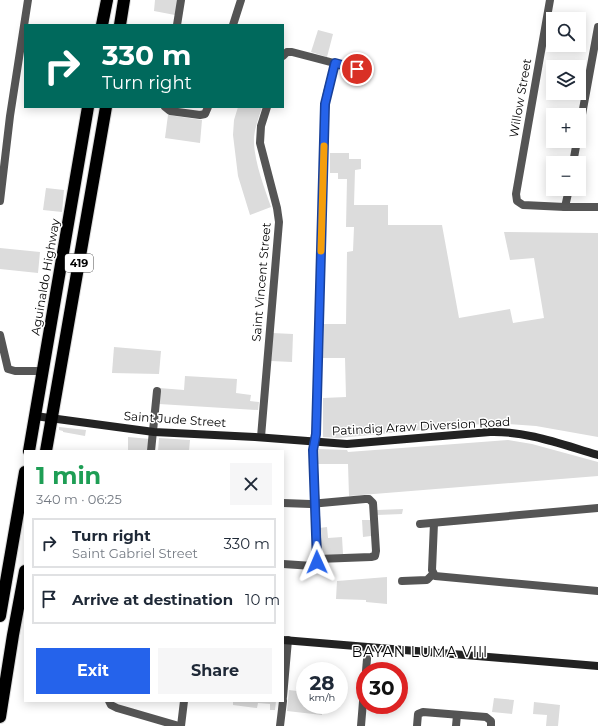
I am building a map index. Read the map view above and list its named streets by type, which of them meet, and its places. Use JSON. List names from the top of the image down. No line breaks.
{"streets":{"highway":["419","Aguinaldo Highway"],"street":["Willow Street","Saint Vincent Street","Saint Jude Street","Patindig Araw Diversion Road"]},"crossings":[["419","Saint Jude Street"],["Aguinaldo Highway","Saint Jude Street"],["Saint Vincent Street","Saint Jude Street"],["Saint Jude Street","Patindig Araw Diversion Road"]],"districts":["BAYAN LUMA VIII"],"page":{"map_buttons":["+","−"],"turn":["330 m","Turn right"],"heading":["1 min","340 m · 06:25"],"list":[{"name":"Turn right","note":"Saint Gabriel Street","value":"330 m"},{"name":"Arrive at destination","value":"10 m"}],"buttons":["Exit","Share"],"speed":"28 km/h","limit":"30"}}
